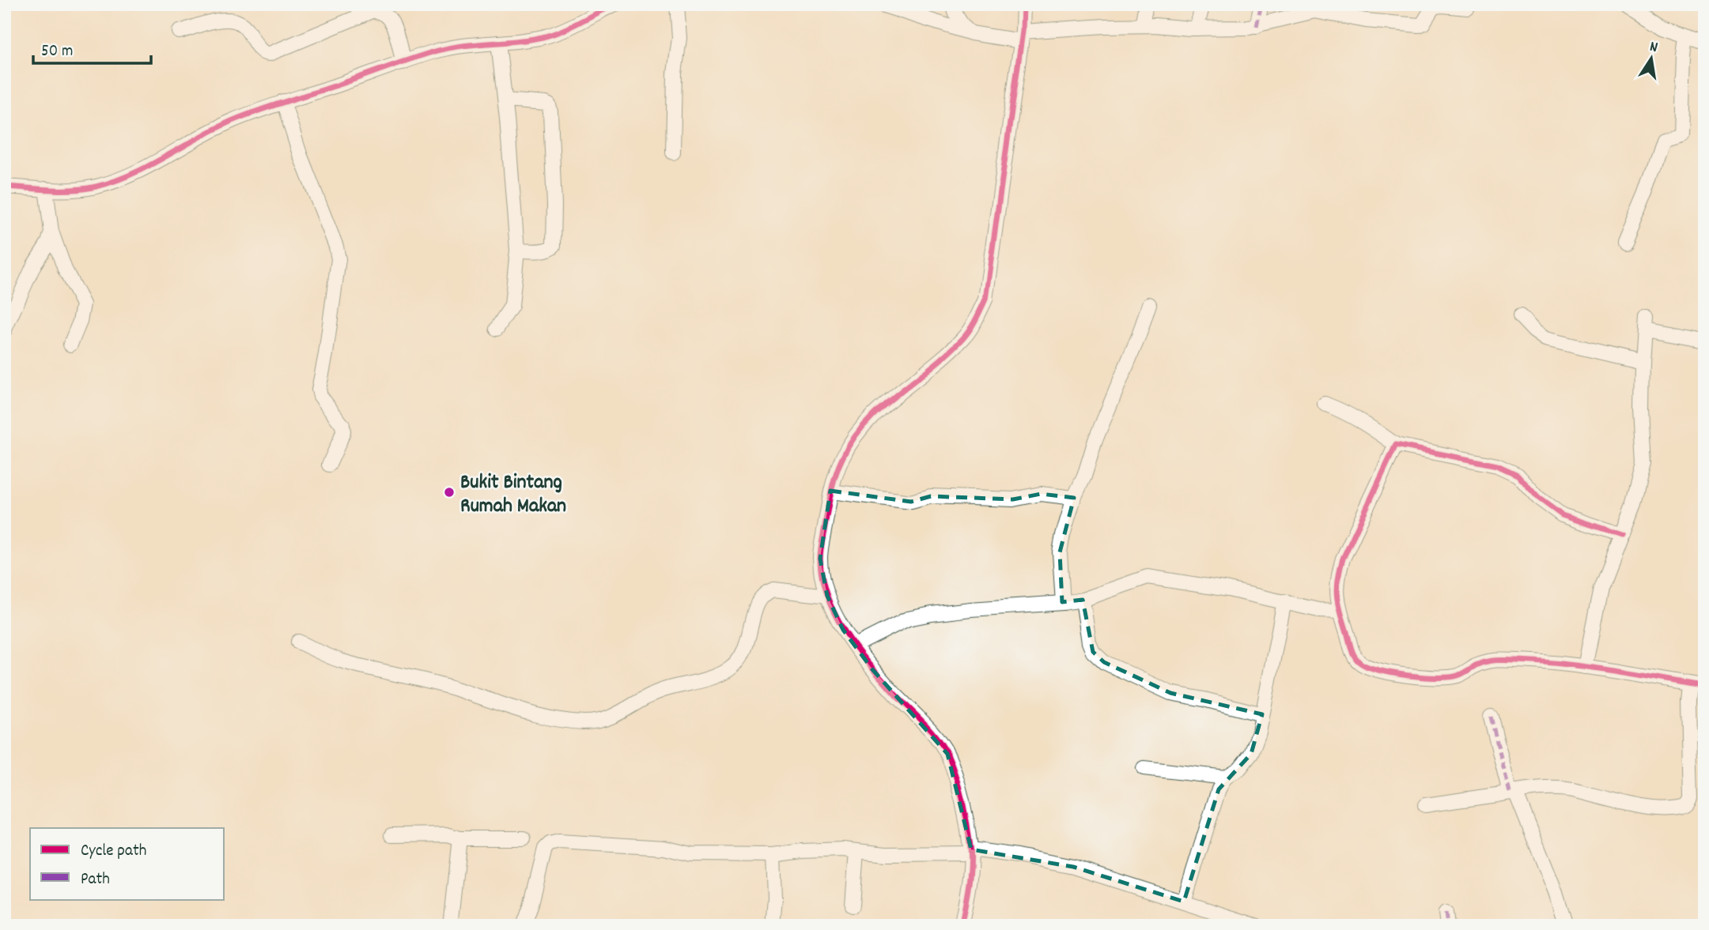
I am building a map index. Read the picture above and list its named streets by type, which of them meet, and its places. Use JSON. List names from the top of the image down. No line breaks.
{"places":["Bukit Bintang Rumah Makan"],"legend":["Cycle path","Path"],"scale_bar":"50 m","north":"top"}
